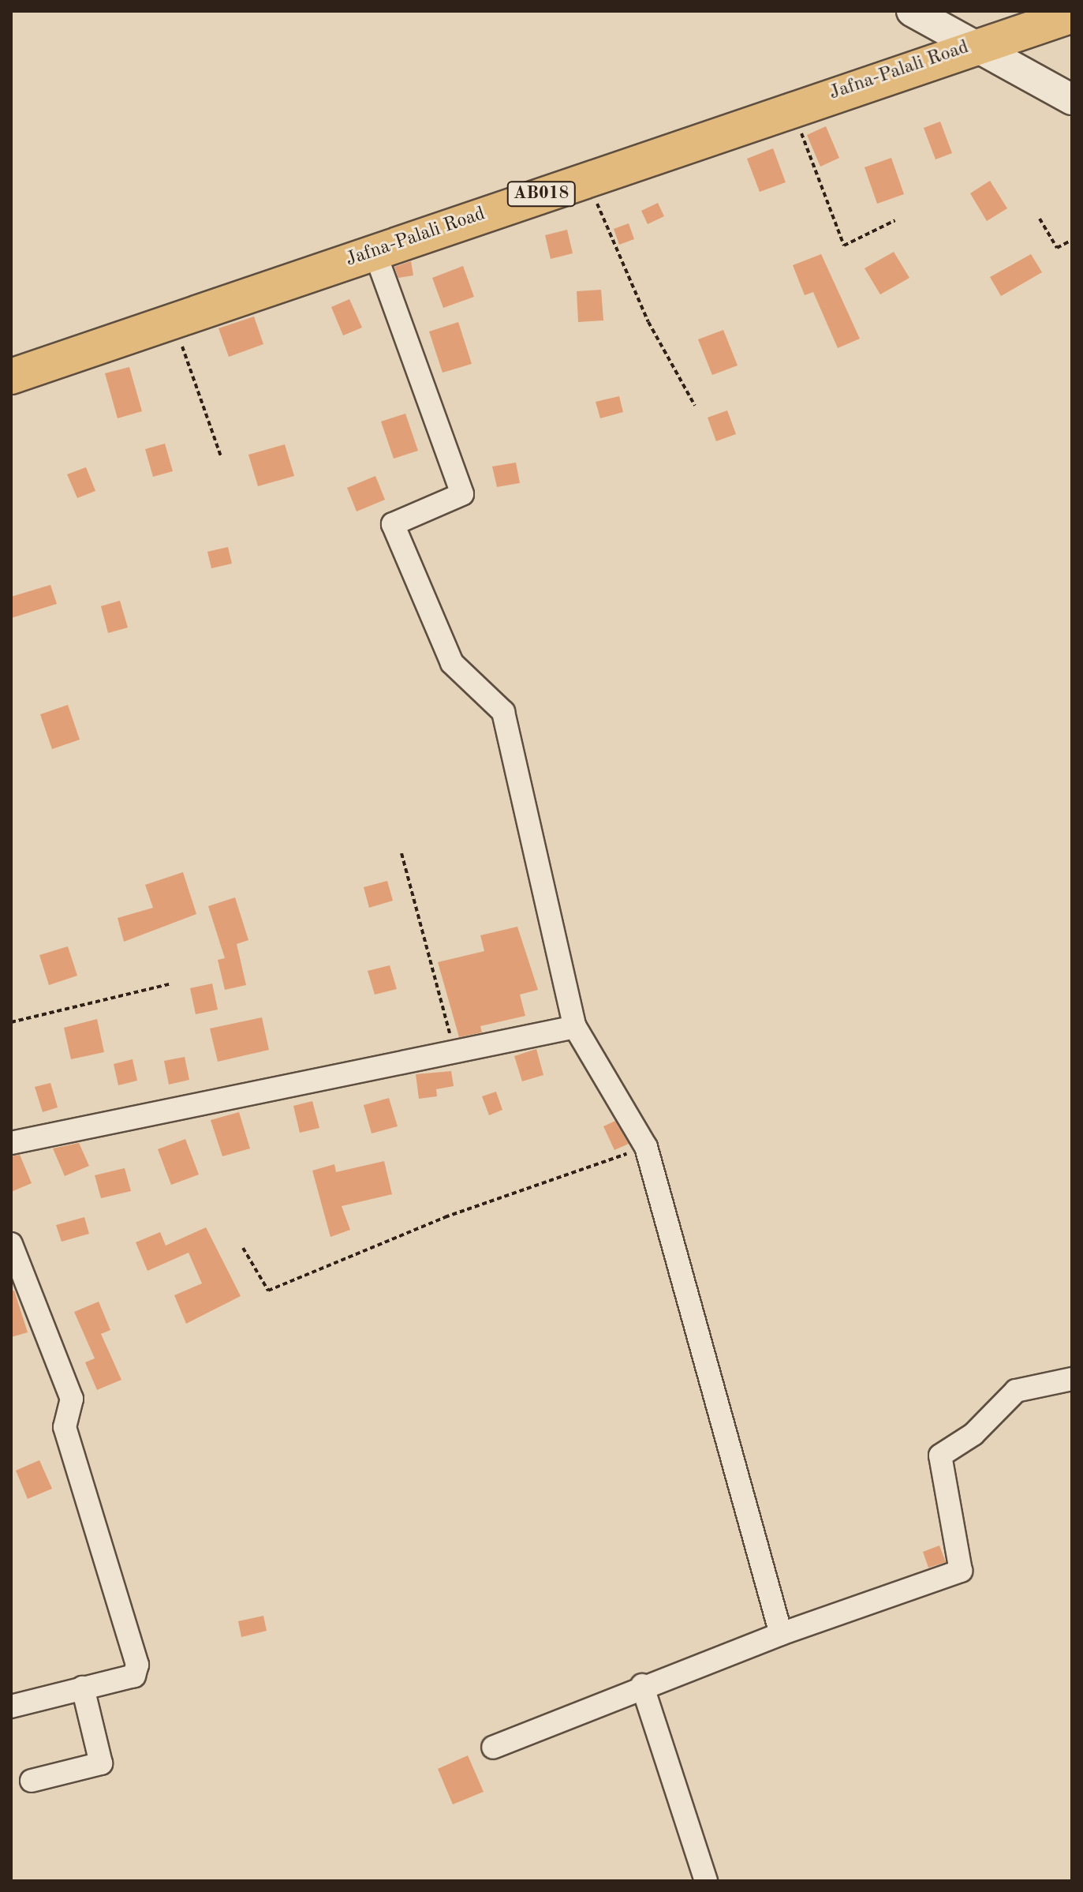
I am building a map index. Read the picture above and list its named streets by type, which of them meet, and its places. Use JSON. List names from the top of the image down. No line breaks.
{"streets":{"main road":["Jafna-Palali Road","AB018"]}}
